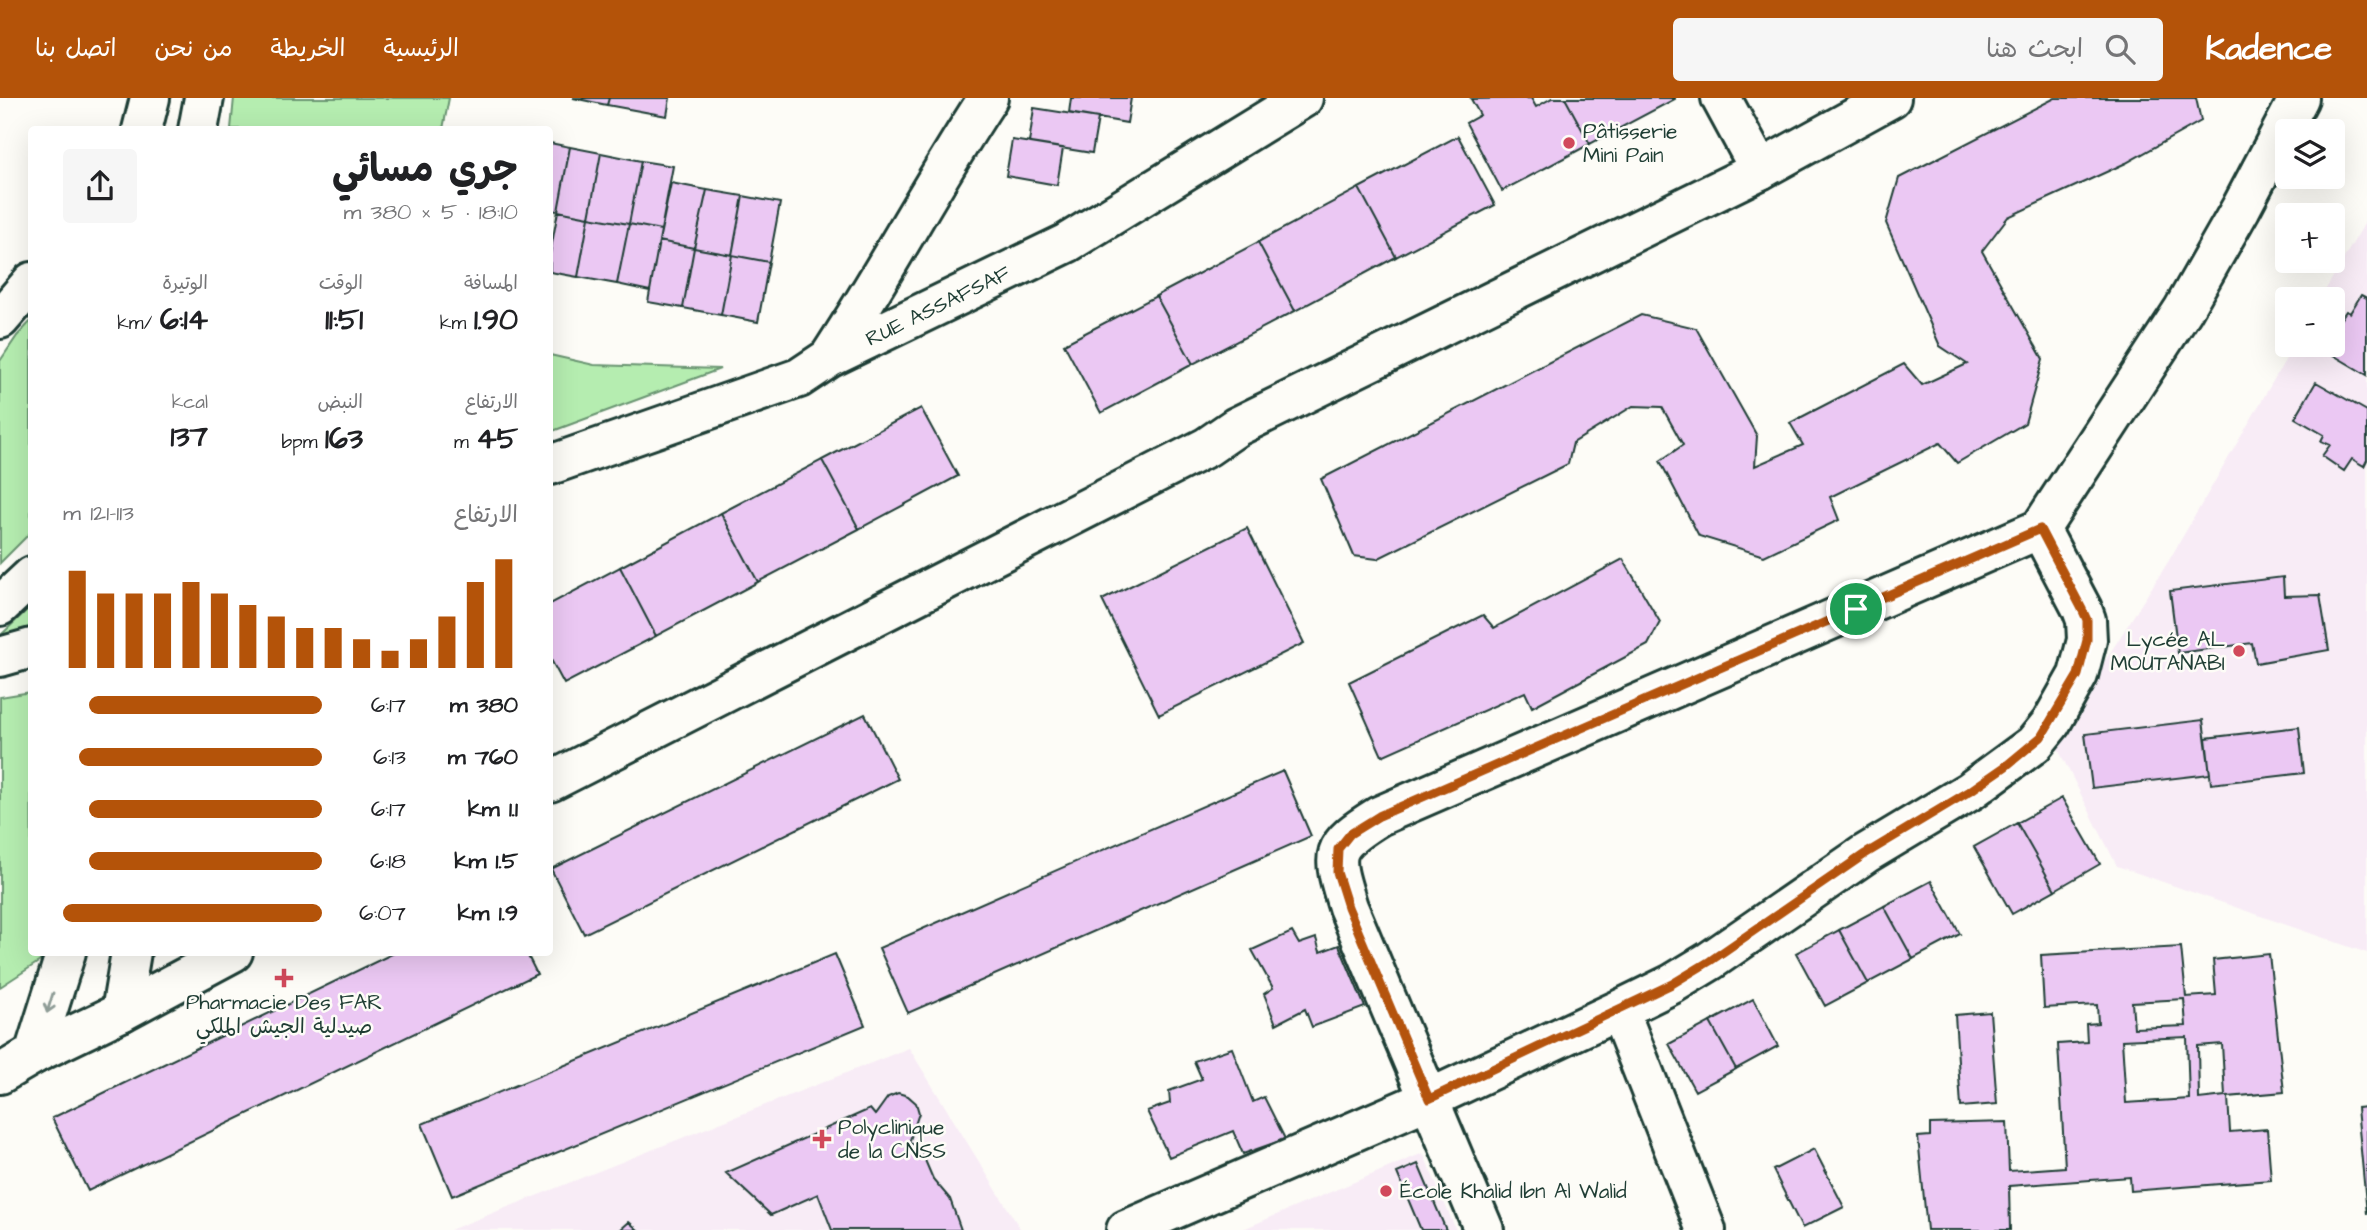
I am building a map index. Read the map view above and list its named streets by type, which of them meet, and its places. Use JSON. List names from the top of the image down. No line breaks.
{"streets":{"street":["RUE ASSAFSAF"]},"places":{"other":["Pâtisserie Mini Pain","Lycée AL MOUTANABI","École Khalid Ibn Al Walid"],"health":["Pharmacie Des FAR صيدلية الجيش الملكي","Polyclinique de la CNSS"]},"page":{"header":"Kadence","search":"ابحث هنا","nav":["الرئيسية","الخريطة","من نحن","اتصل بنا"],"map_buttons":["+","−"],"heading":["جري مسائي","18:10 · 5 × 380 m"],"stats":[["المسافة","1.90 km"],["الوقت","11:51"],["الوتيرة","6:14 /km"],["الارتفاع","45 m"],["النبض","163 bpm"],["kcal","137"]],"chart":["الارتفاع","113–121 m"],"list":[{"name":"380 m","note":"6:17"},{"name":"760 m","note":"6:13"},{"name":"1.1 km","note":"6:17"},{"name":"1.5 km","note":"6:18"},{"name":"1.9 km","note":"6:07"}]}}
